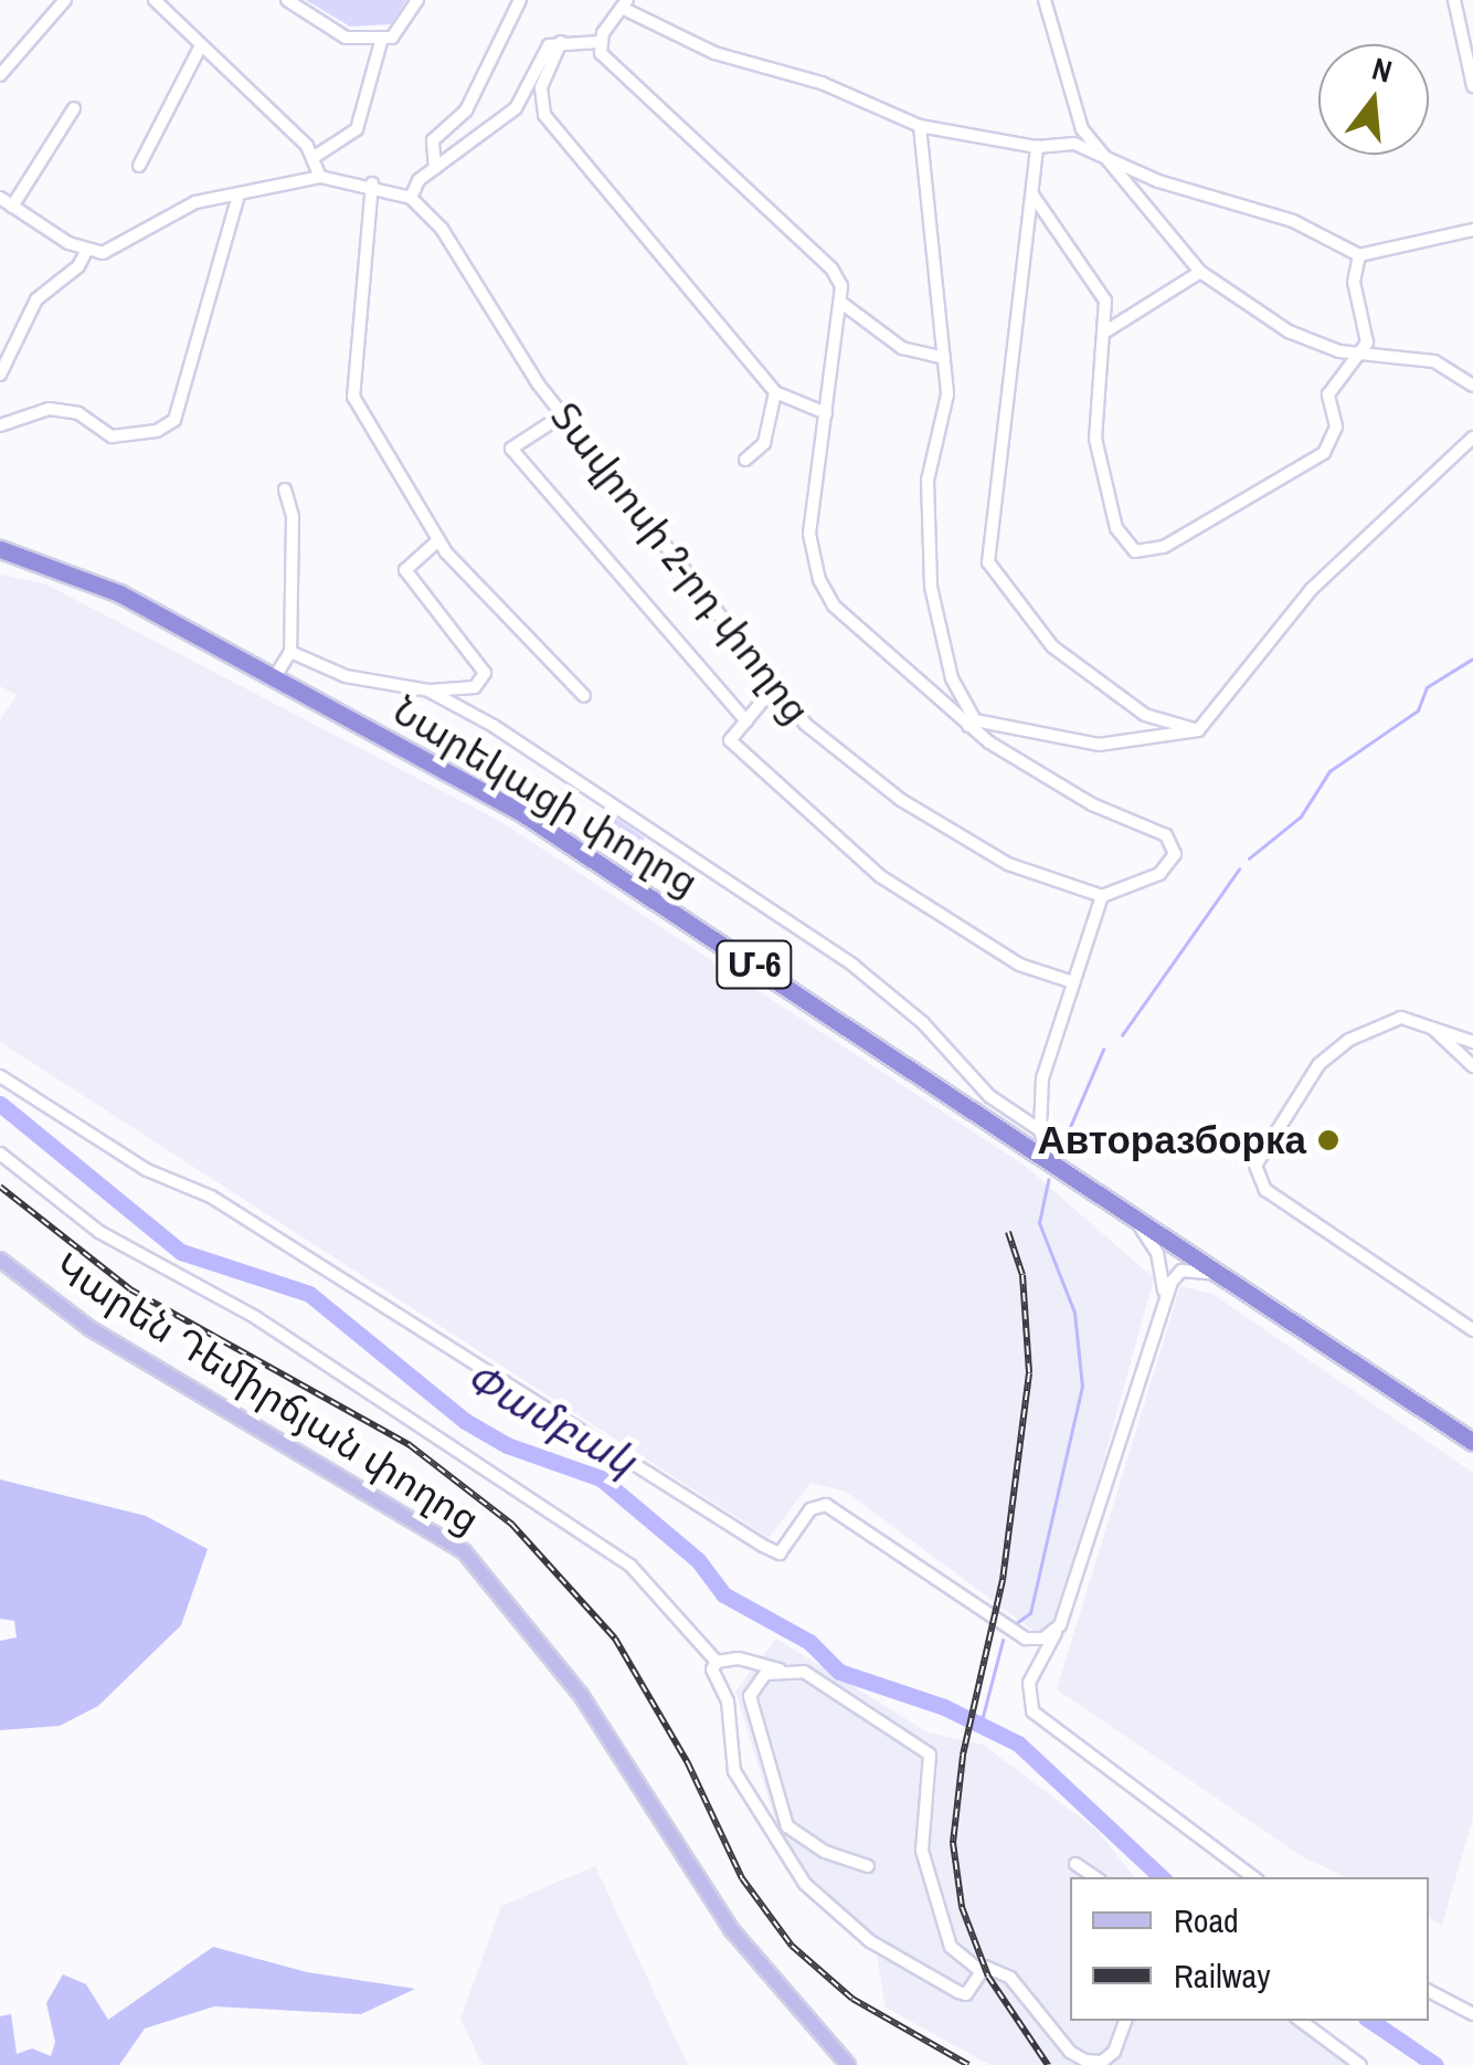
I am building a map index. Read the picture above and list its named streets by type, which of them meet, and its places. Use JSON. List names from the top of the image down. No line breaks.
{"streets":{"highway":["Նարեկացի փողոց","Մ-6"],"main road":["Կարեն Դեմիրճյան փողոց"],"street":["Տավրոսի 2-րդ փողոց"]},"water":["Փամբակ"],"places":["Авторазборка"],"legend":["Road","Railway"],"north":"top"}
